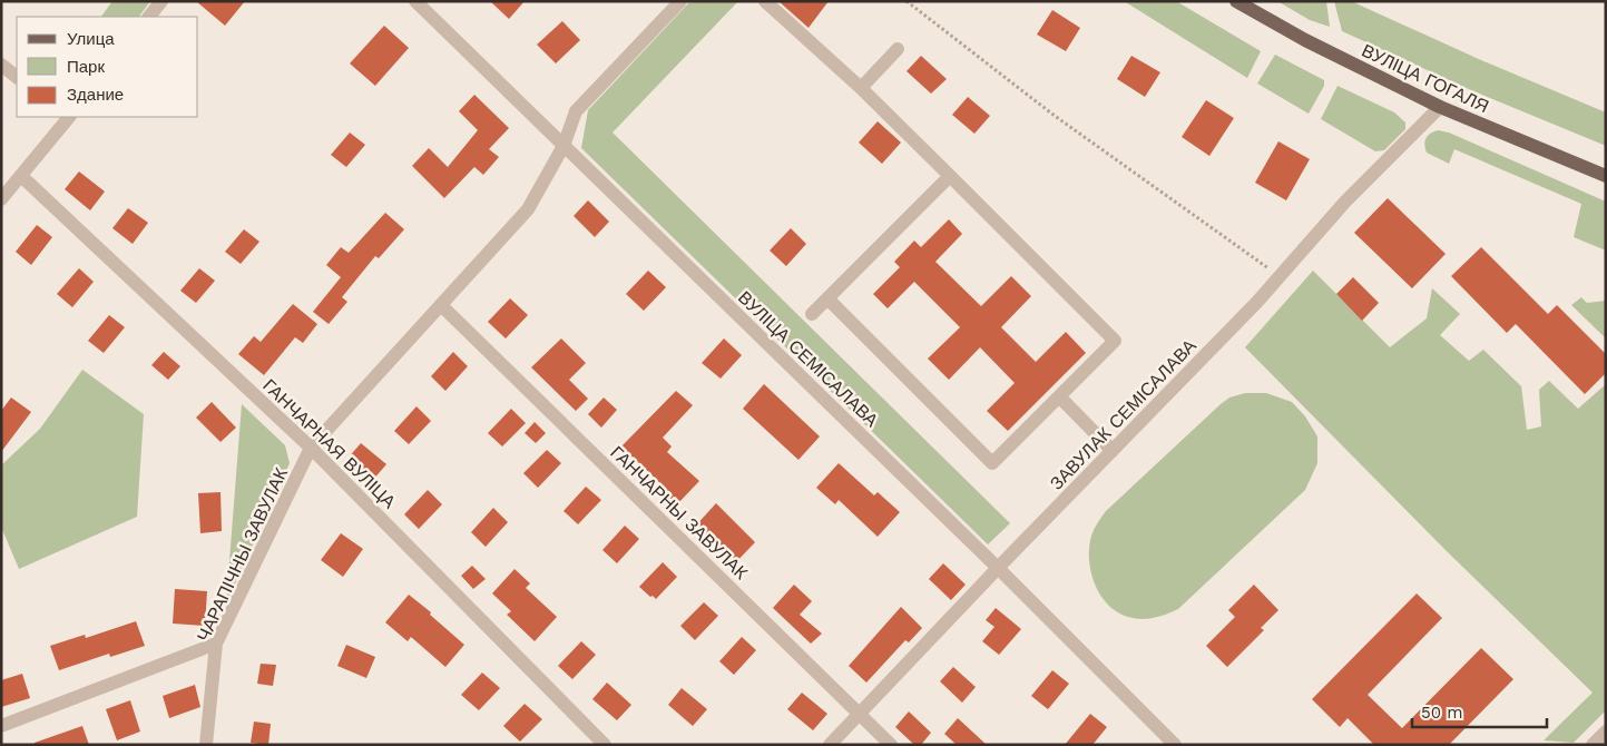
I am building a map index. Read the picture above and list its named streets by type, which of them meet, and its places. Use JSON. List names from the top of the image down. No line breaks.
{"streets":{"main road":["ВУЛІЦА ГОГАЛЯ"],"street":["ВУЛІЦА СЕМІСАЛАВА","ЗАВУЛАК СЕМІСАЛАВА","ГАНЧАРНАЯ ВУЛІЦА","ГАНЧАРНЫ ЗАВУЛАК","ЧАРАПІЧНЫ ЗАВУЛАК"]},"crossings":[["ВУЛІЦА ГОГАЛЯ","ЗАВУЛАК СЕМІСАЛАВА"],["ВУЛІЦА СЕМІСАЛАВА","ЗАВУЛАК СЕМІСАЛАВА"],["ЗАВУЛАК СЕМІСАЛАВА","ГАНЧАРНЫ ЗАВУЛАК"],["ГАНЧАРНАЯ ВУЛІЦА","ЧАРАПІЧНЫ ЗАВУЛАК"]],"legend":["Улица","Парк","Здание"],"scale_bar":"50 m"}
